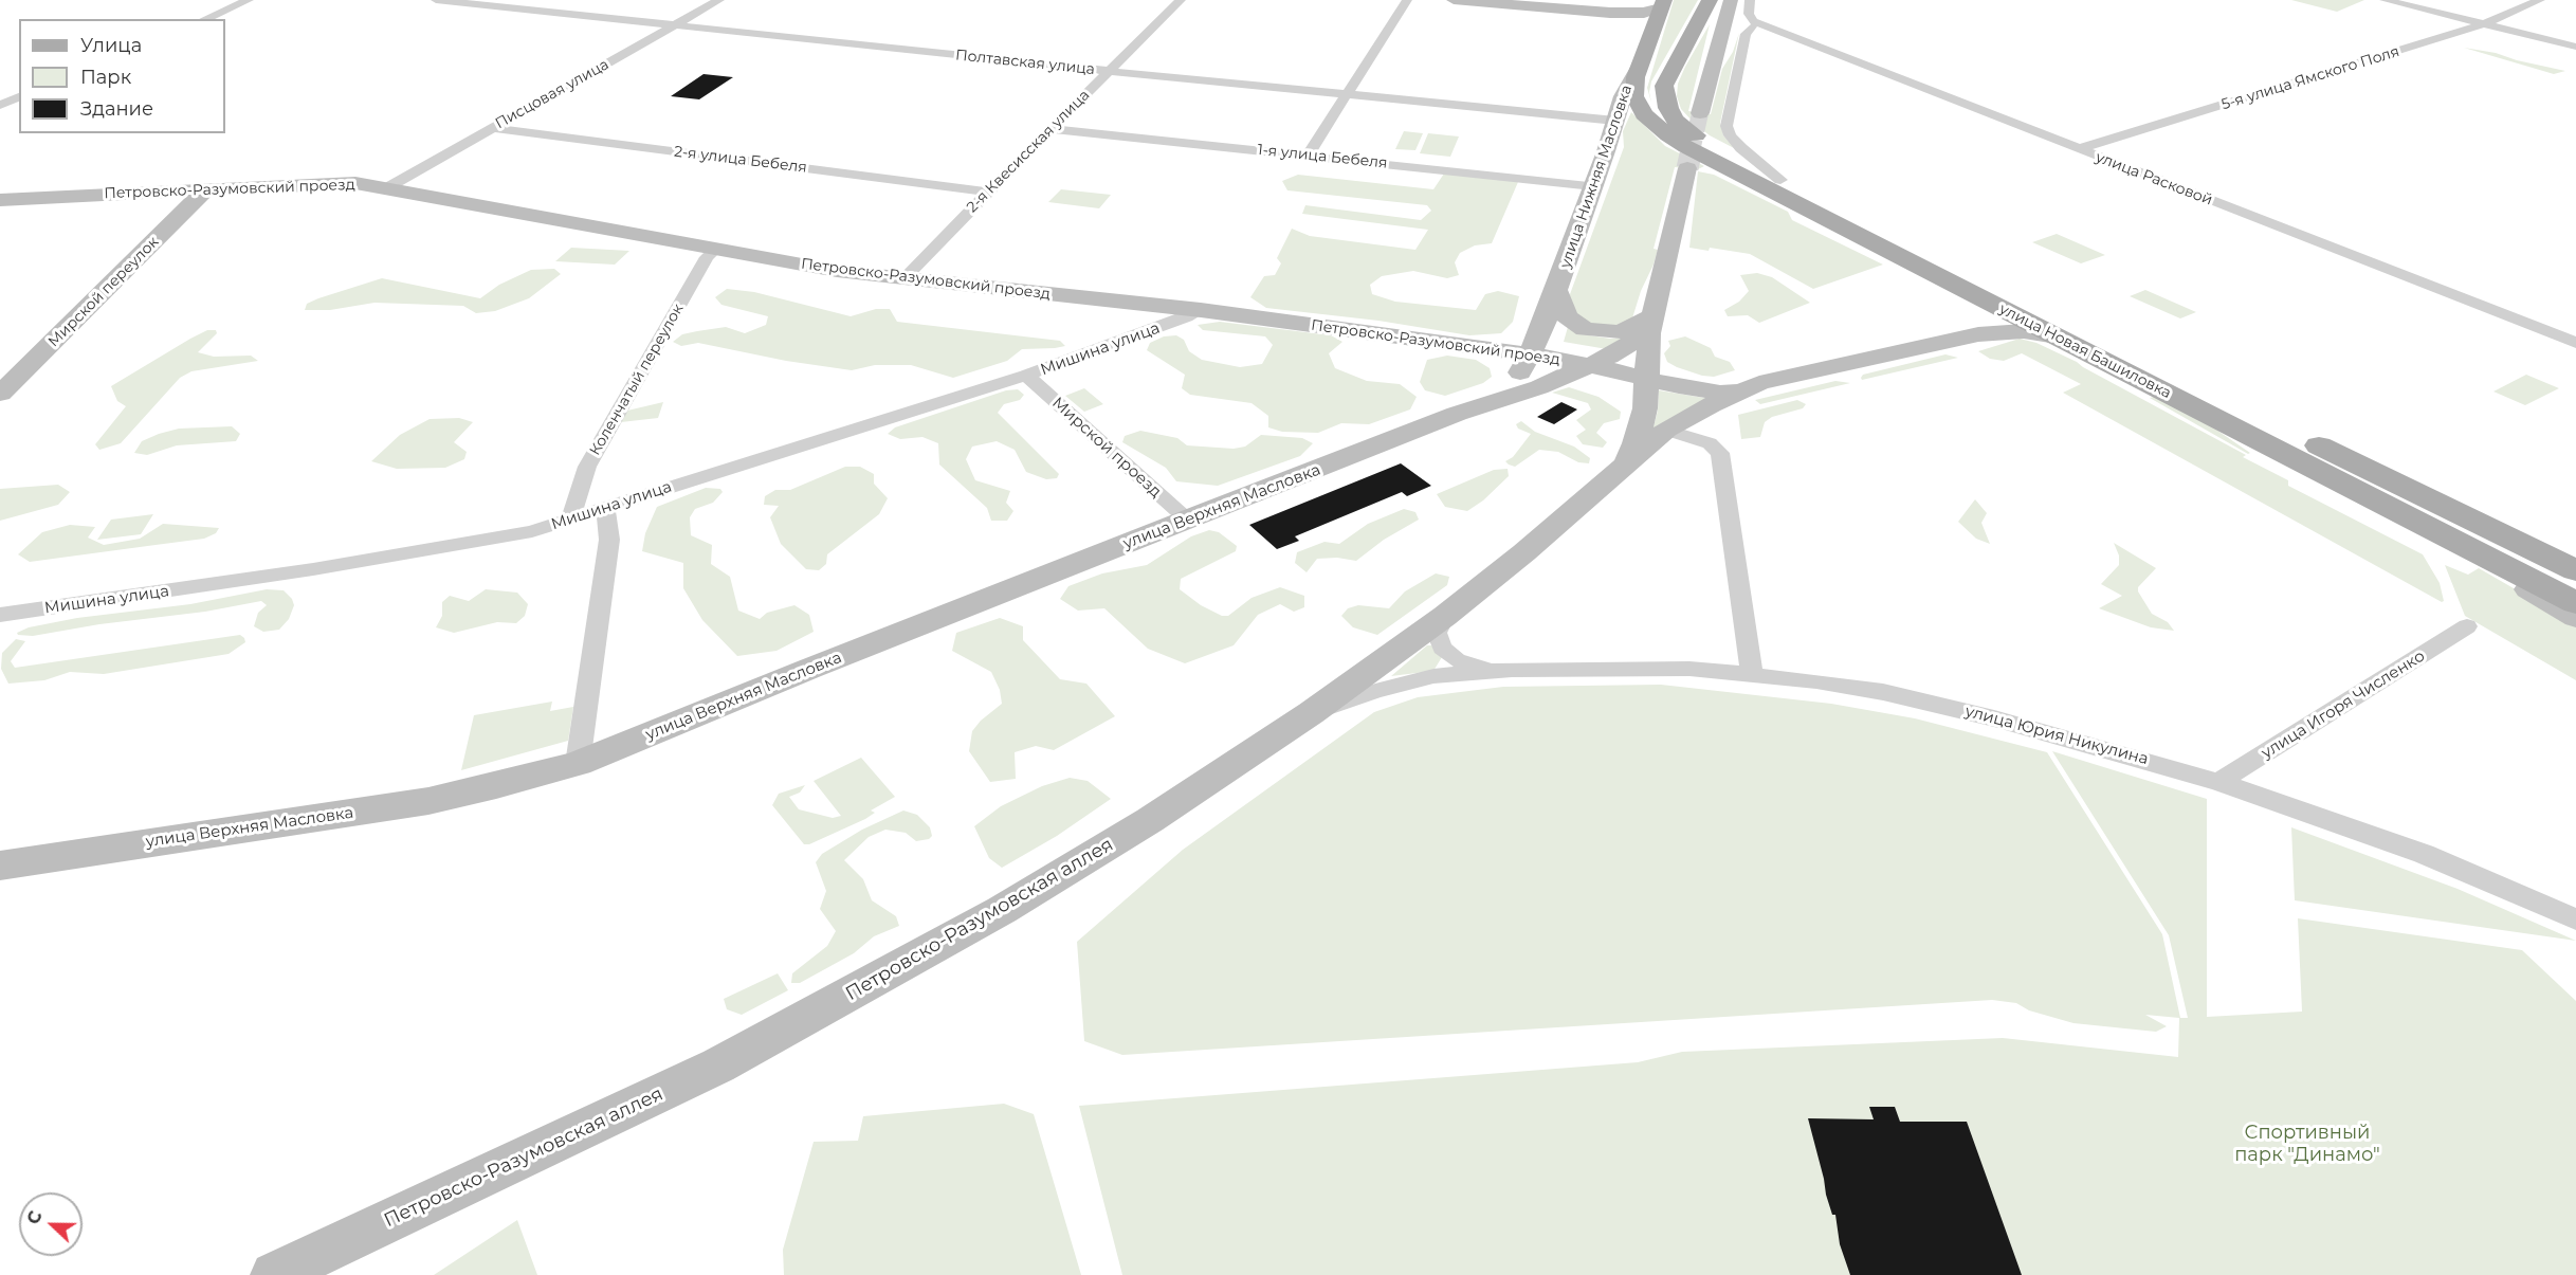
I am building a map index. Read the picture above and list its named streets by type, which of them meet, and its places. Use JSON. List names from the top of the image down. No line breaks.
{"streets":{"main road":["улица Нижняя Масловка","улица Новая Башиловка"],"street":["Полтавская улица","5-я улица Ямского Поля","Писцовая улица","2-я Квесисская улица","1-я улица Бебеля","2-я улица Бебеля","улица Расковой","Петровско-Разумовский проезд","Мирской переулок","Мишина улица","Коленчатый переулок","Мирской проезд","улица Верхняя Масловка","улица Игоря Численко","улица Юрия Никулина","Петровско-Разумовская аллея"]},"crossings":[["Полтавская улица","Писцовая улица"],["Полтавская улица","2-я Квесисская улица"],["Полтавская улица","улица Нижняя Масловка"],["5-я улица Ямского Поля","улица Расковой"],["Писцовая улица","2-я улица Бебеля"],["Писцовая улица","Петровско-Разумовский проезд"],["2-я Квесисская улица","1-я улица Бебеля"],["2-я Квесисская улица","2-я улица Бебеля"],["2-я Квесисская улица","Петровско-Разумовский проезд"],["1-я улица Бебеля","улица Нижняя Масловка"],["улица Нижняя Масловка","Петровско-Разумовский проезд"],["улица Нижняя Масловка","улица Новая Башиловка"],["улица Нижняя Масловка","улица Верхняя Масловка"],["Петровско-Разумовский проезд","Мирской переулок"],["Петровско-Разумовский проезд","Мишина улица"],["Петровско-Разумовский проезд","Коленчатый переулок"],["Петровско-Разумовский проезд","улица Верхняя Масловка"],["Петровско-Разумовский проезд","Петровско-Разумовская аллея"],["Мишина улица","Коленчатый переулок"],["Мишина улица","Мирской проезд"],["улица Новая Башиловка","Петровско-Разумовская аллея"],["Мирской проезд","улица Верхняя Масловка"],["улица Верхняя Масловка","Петровско-Разумовская аллея"],["улица Игоря Численко","улица Юрия Никулина"],["улица Юрия Никулина","Петровско-Разумовская аллея"]],"parks":["Спортивный парк \"Динамо\""],"legend":["Улица","Парк","Здание"],"north":"left"}
